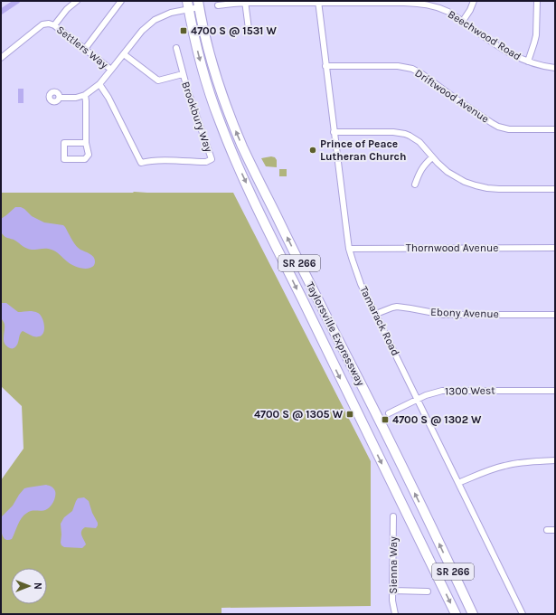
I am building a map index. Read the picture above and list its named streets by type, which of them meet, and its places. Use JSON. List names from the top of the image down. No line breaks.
{"streets":{"main road":["SR 266","Taylorsville Expressway"],"street":["Beechwood Road","Settlers Way","Driftwood Avenue","Brookbury Way","Thornwood Avenue","Ebony Avenue","Tamarack Road","1300 West","Sienna Way"]},"crossings":[["Beechwood Road","Tamarack Road"],["Driftwood Avenue","Tamarack Road"],["Thornwood Avenue","Tamarack Road"],["Ebony Avenue","Tamarack Road"],["Tamarack Road","1300 West"]],"places":{"transit":["4700 S @ 1531 W","4700 S @ 1305 W","4700 S @ 1302 W"],"other":["Prince of Peace Lutheran Church"]},"north":"right"}
